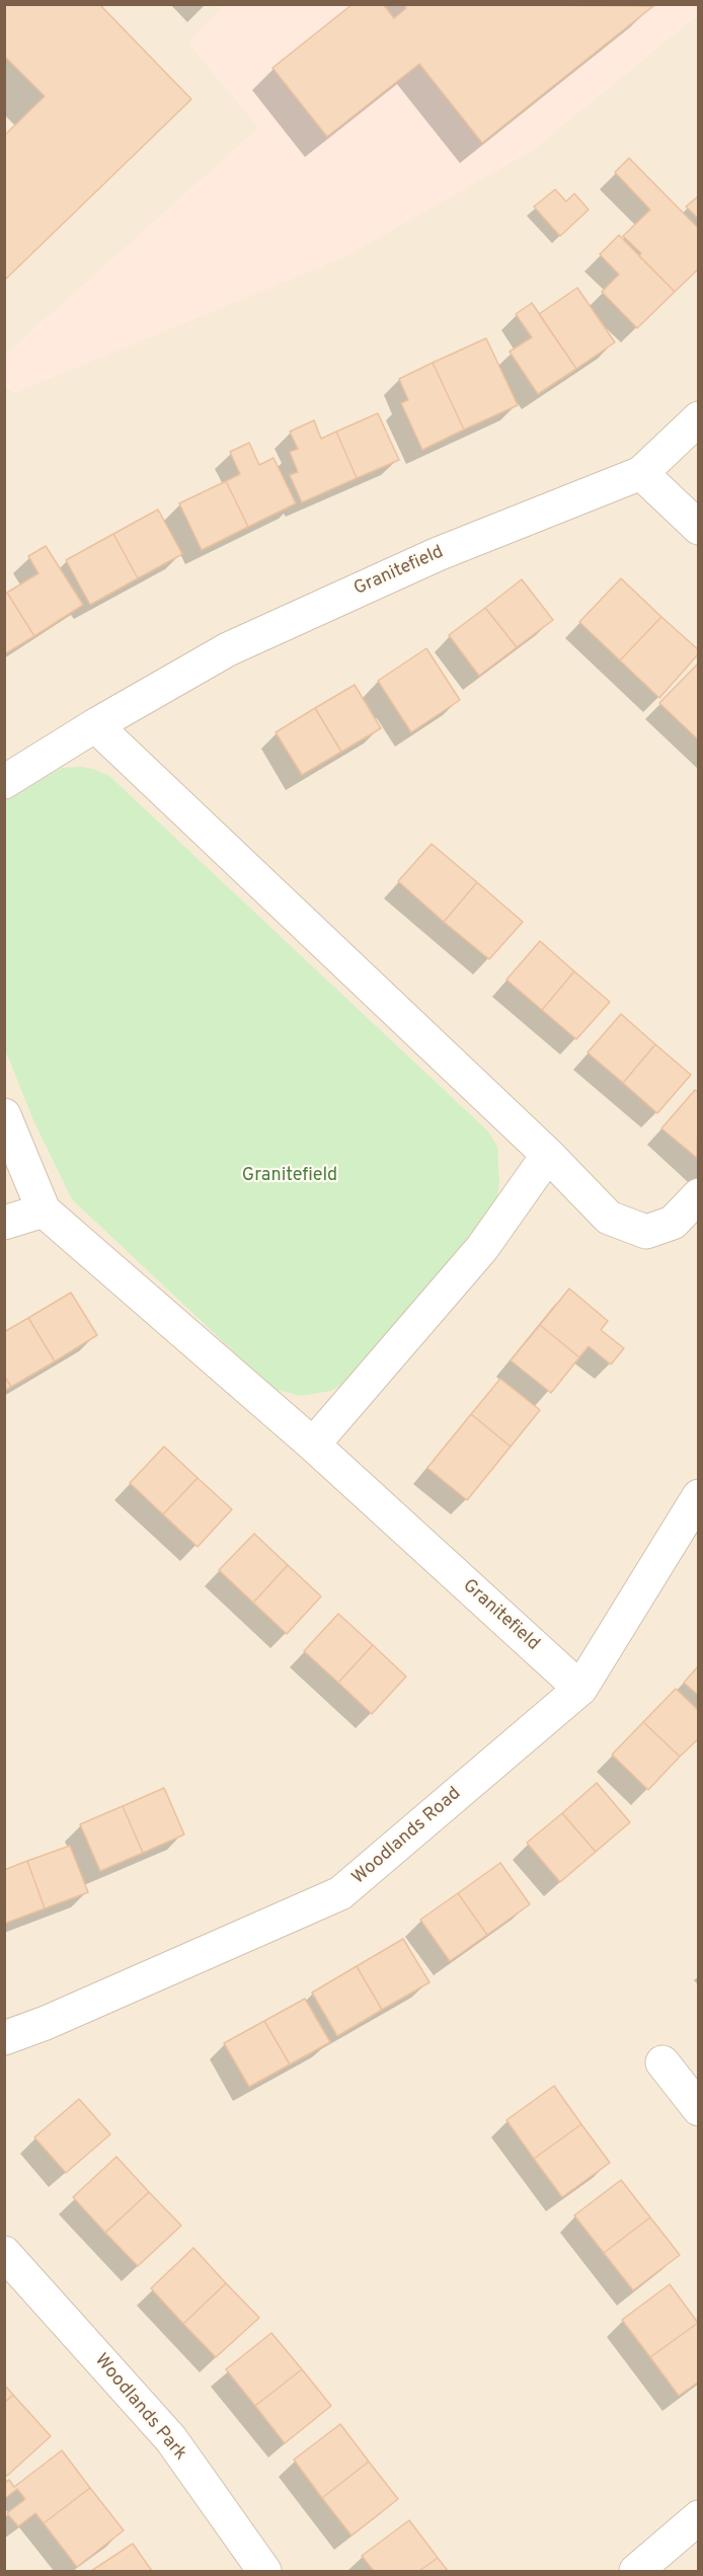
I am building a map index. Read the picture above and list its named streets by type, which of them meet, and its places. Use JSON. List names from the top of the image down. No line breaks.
{"streets":{"street":["Granitefield","Woodlands Road","Woodlands Park"]},"crossings":[["Granitefield","Woodlands Road"]],"parks":["Granitefield"]}
